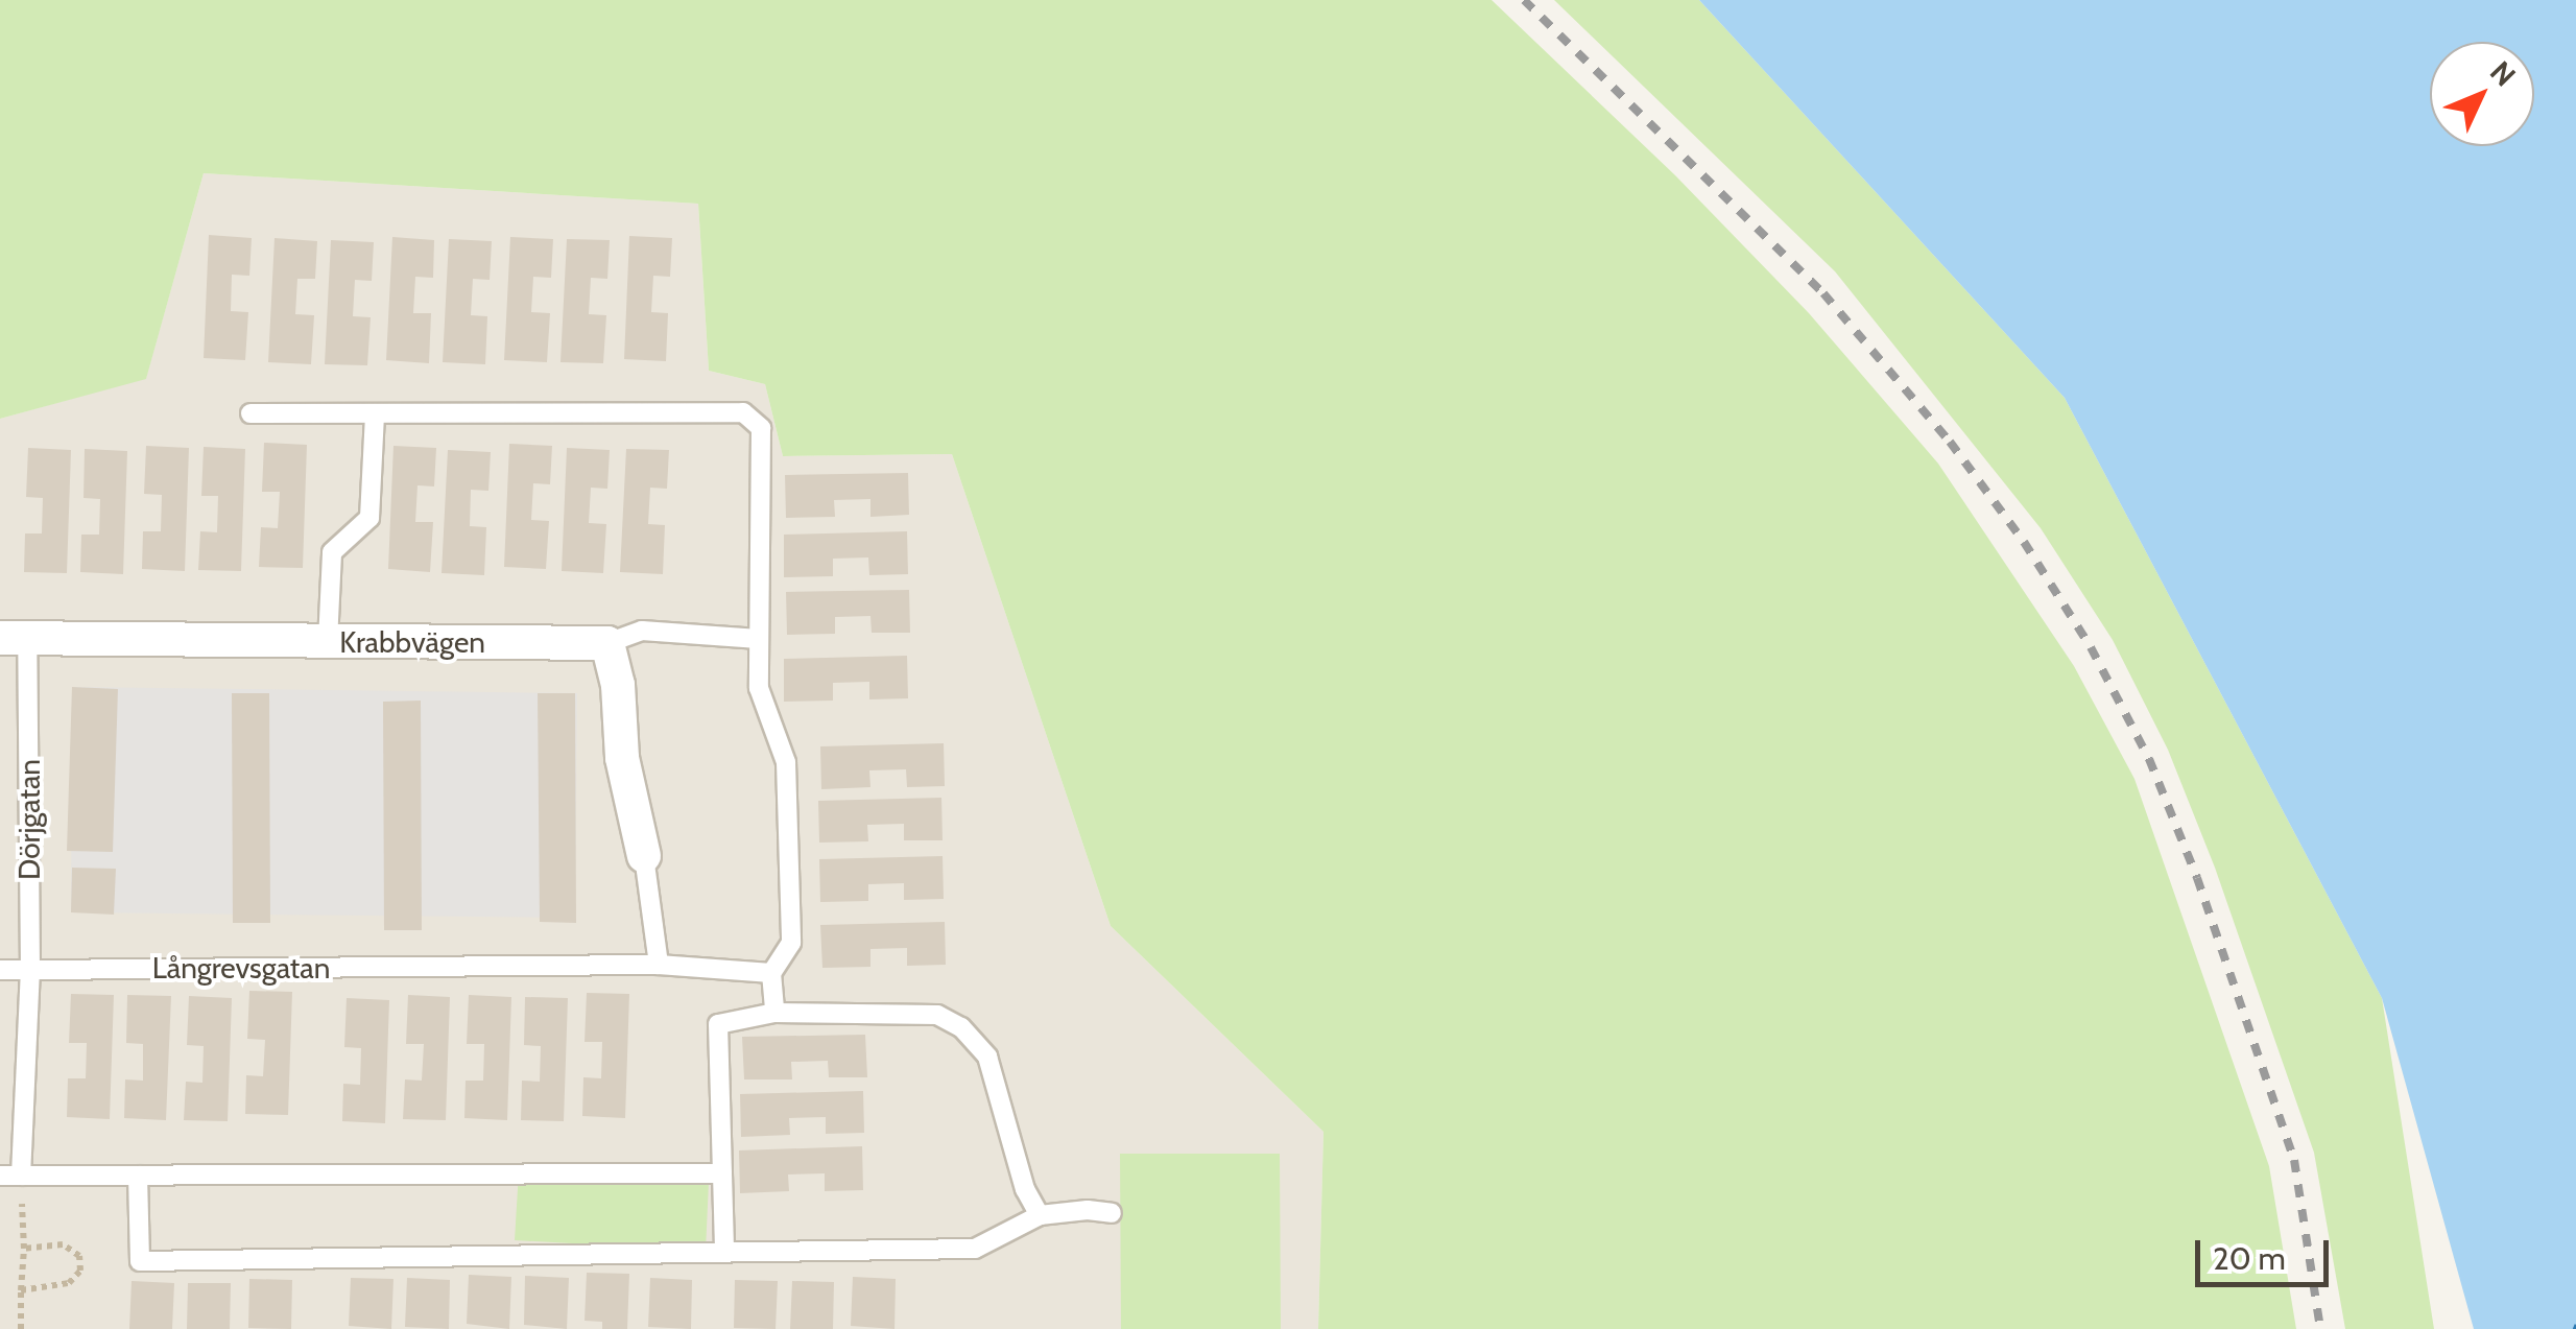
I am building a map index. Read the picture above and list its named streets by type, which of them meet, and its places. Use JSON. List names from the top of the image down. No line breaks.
{"streets":{"street":["Krabbvägen"],"lane":["Dörjgatan","Långrevsgatan"]},"crossings":[["Krabbvägen","Dörjgatan"],["Dörjgatan","Långrevsgatan"]],"scale_bar":"20 m","north":"top right"}
